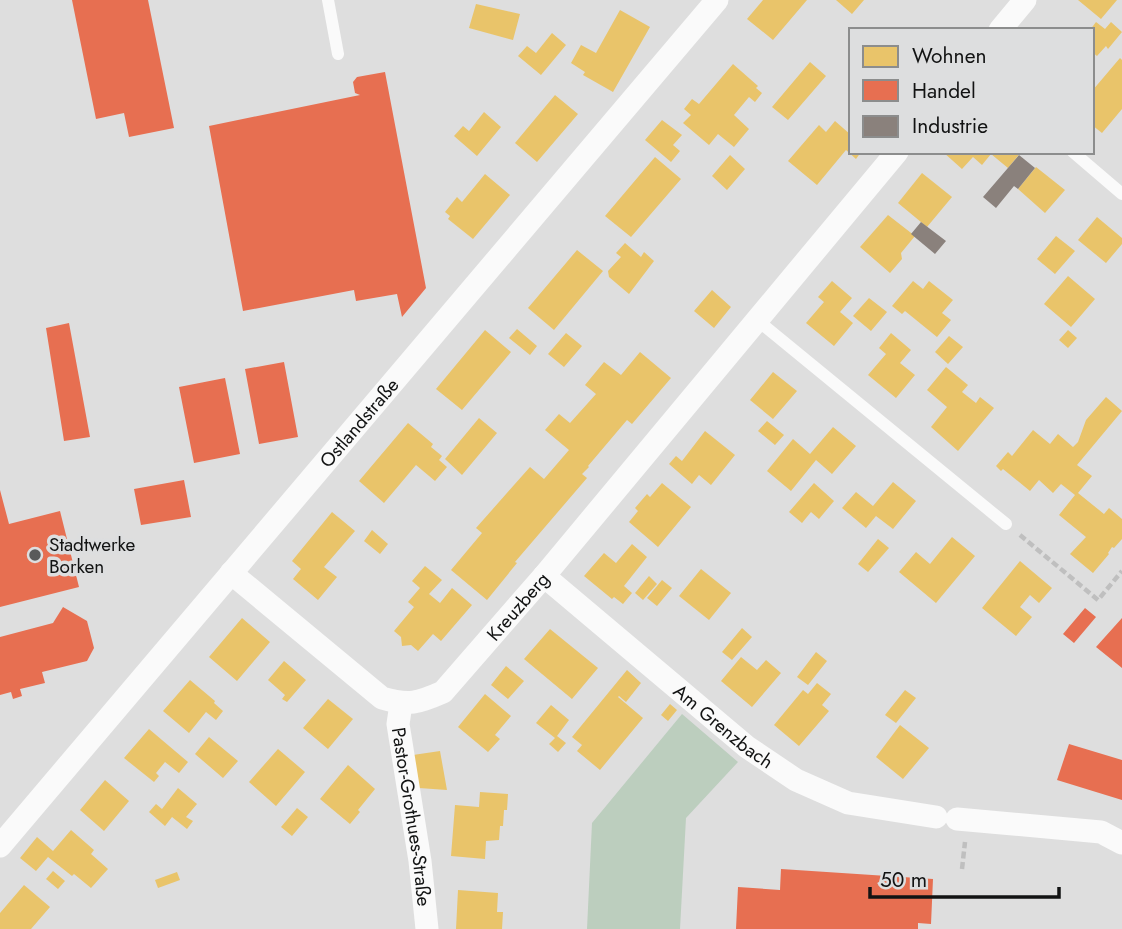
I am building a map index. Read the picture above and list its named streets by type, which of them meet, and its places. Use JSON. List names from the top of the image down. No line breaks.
{"streets":{"street":["Ostlandstraße","Kreuzberg","Am Grenzbach","Pastor-Grothues-Straße"]},"crossings":[["Kreuzberg","Am Grenzbach"],["Kreuzberg","Pastor-Grothues-Straße"]],"places":["Stadtwerke Borken"],"legend":["Wohnen","Handel","Industrie"],"scale_bar":"50 m"}
